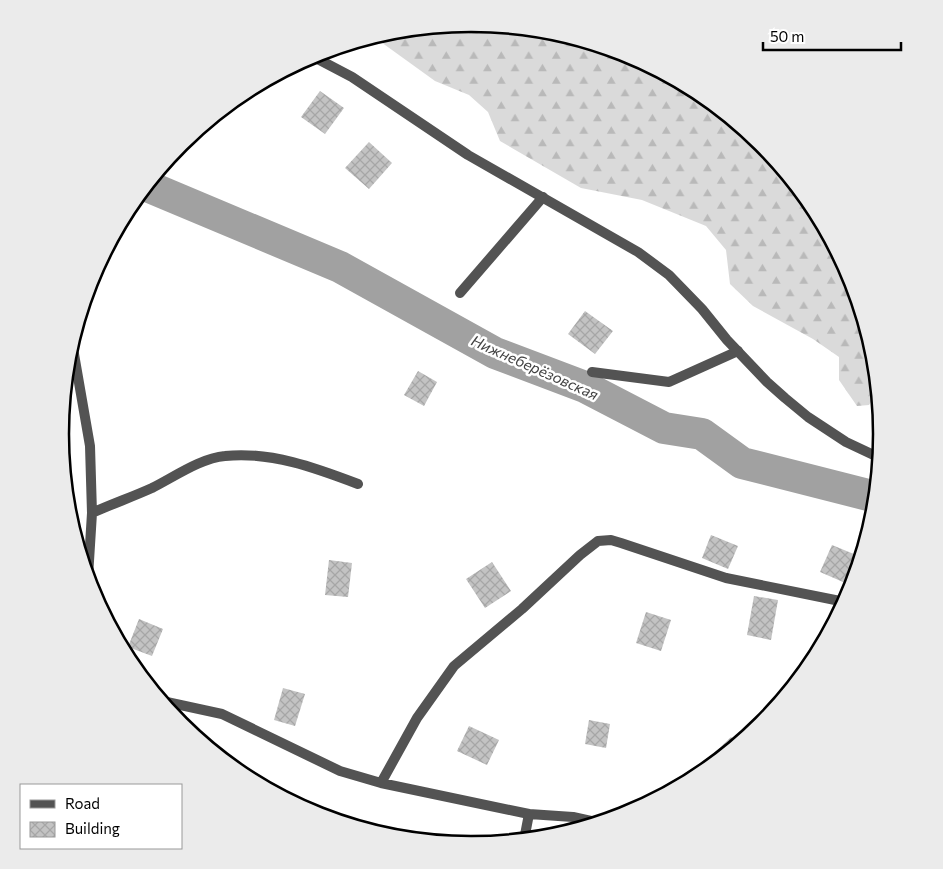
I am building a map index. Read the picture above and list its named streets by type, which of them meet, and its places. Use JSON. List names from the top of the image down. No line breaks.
{"water":["Нижнеберёзовская"],"legend":["Road","Building"],"scale_bar":"50 m"}
